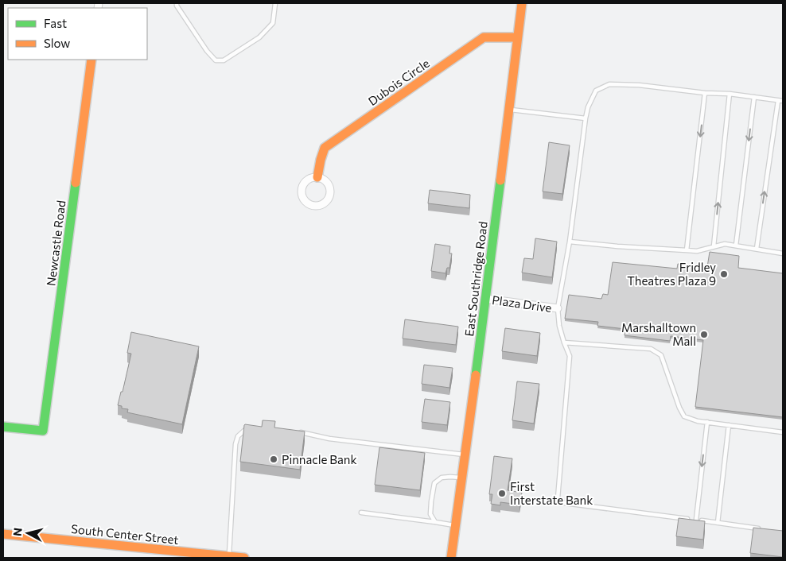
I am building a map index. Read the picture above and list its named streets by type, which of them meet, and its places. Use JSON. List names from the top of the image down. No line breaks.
{"streets":{"street":["Dubois Circle","Newcastle Road","East Southridge Road","Plaza Drive","South Center Street"]},"crossings":[["Dubois Circle","East Southridge Road"],["East Southridge Road","Plaza Drive"]],"places":["Fridley Theatres Plaza 9","Marshalltown Mall","Pinnacle Bank","First Interstate Bank"],"legend":["Fast","Slow"],"north":"left"}
